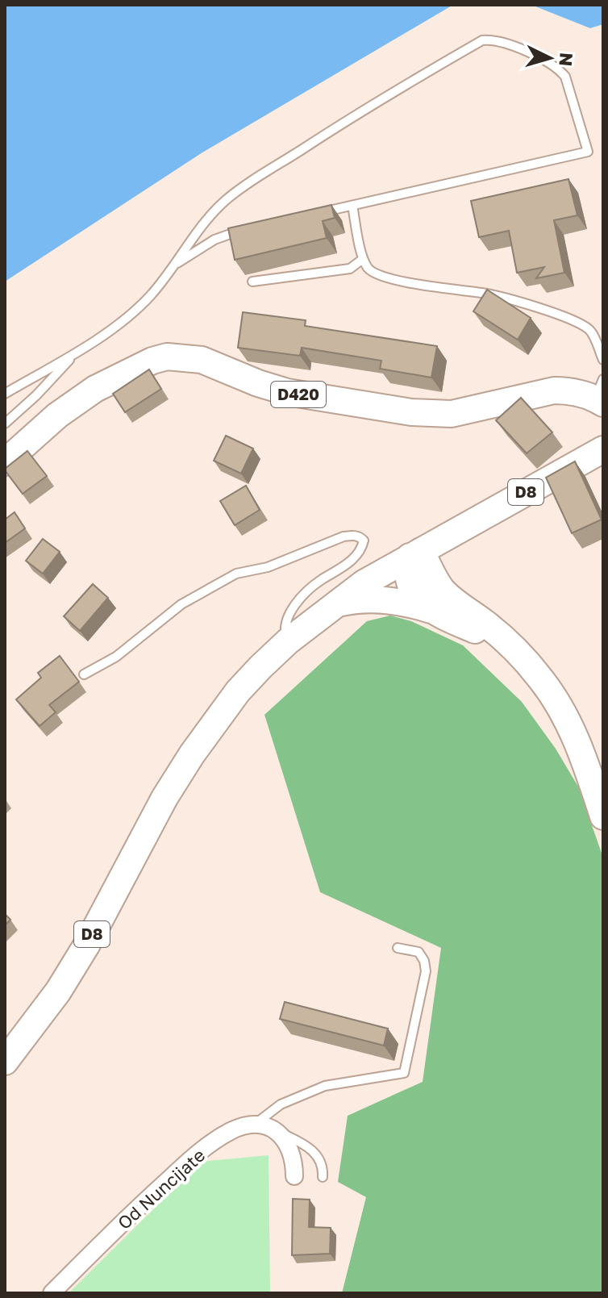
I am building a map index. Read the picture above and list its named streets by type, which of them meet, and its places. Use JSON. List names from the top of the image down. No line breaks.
{"streets":{"main road":["D420","D8"],"street":["Od Nuncijate"]},"north":"right"}
